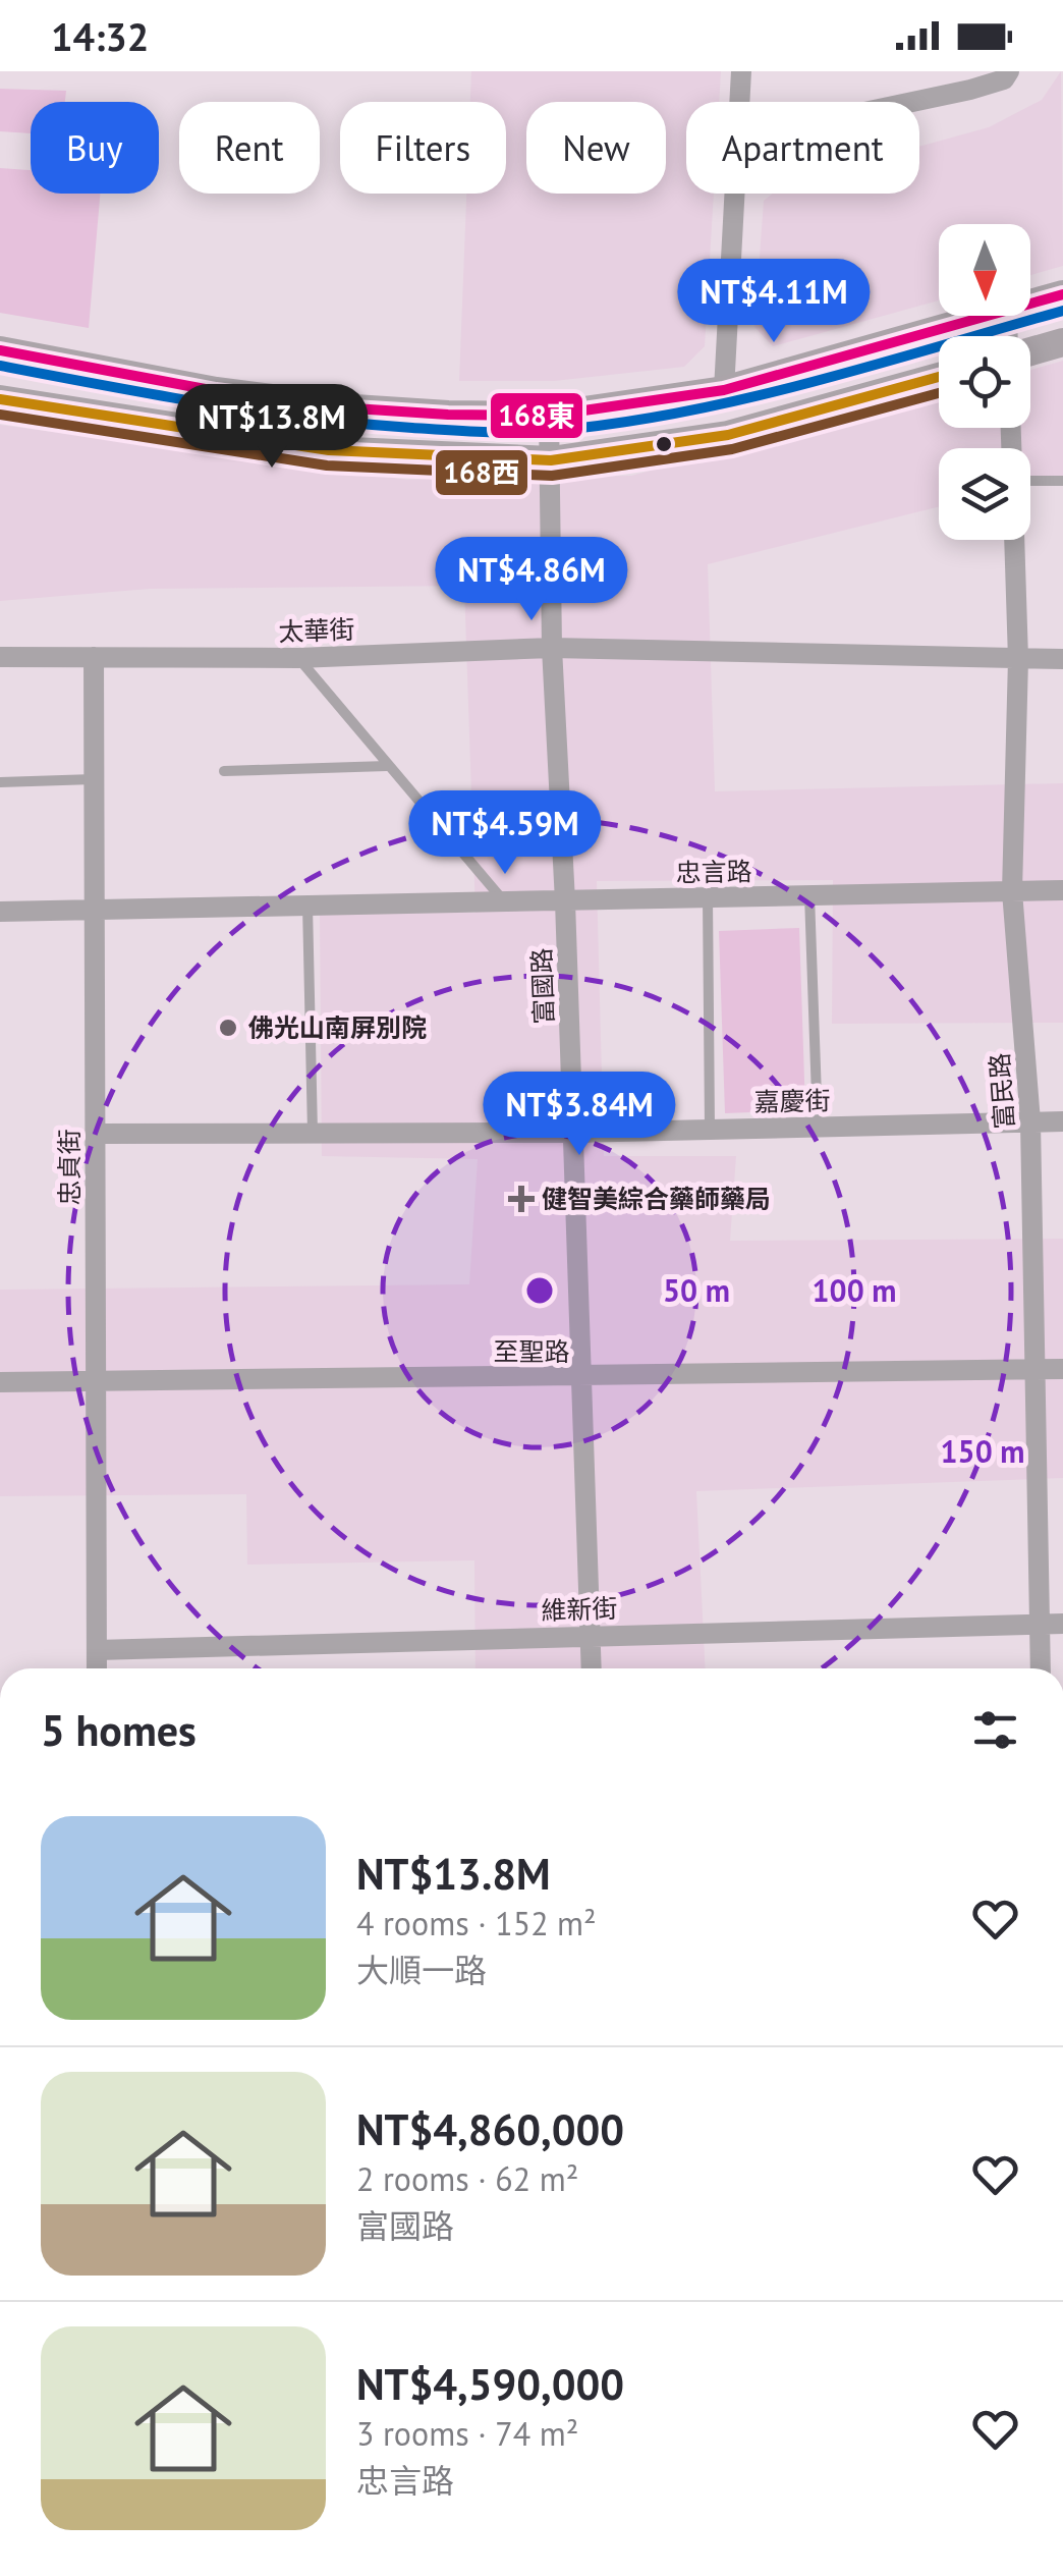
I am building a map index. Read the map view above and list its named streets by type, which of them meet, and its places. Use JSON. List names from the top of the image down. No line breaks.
{"streets":{"street":["太華街","忠言路","富國路","富民路","嘉慶街","忠貞街","至聖路","維新街"]},"crossings":[["太華街","富國路"],["太華街","富民路"],["太華街","忠貞街"],["忠言路","富國路"],["忠言路","富民路"],["忠言路","忠貞街"],["富國路","嘉慶街"],["富國路","至聖路"],["富國路","維新街"],["富民路","嘉慶街"],["富民路","至聖路"],["富民路","維新街"],["嘉慶街","忠貞街"],["忠貞街","至聖路"],["忠貞街","維新街"]],"places":{"other":["佛光山南屏別院"],"health":["健智美綜合藥師藥局"]},"lines":["transit line 168東","transit line 168西"],"north":"bottom","page":{"status":"14:32","chip":["Buy","Rent","Filters","New","Apartment"],"price":["NT$4.11M","NT$13.8M","NT$4.86M","NT$4.59M","NT$3.84M"],"heading":"5 homes","list":[{"name":"NT$13.8M","note":"4 rooms · 152 m² · 大順一路"},{"name":"NT$4,860,000","note":"2 rooms · 62 m² · 富國路"},{"name":"NT$4,590,000","note":"3 rooms · 74 m² · 忠言路"}]},"rings":["50 m","100 m","150 m"]}
